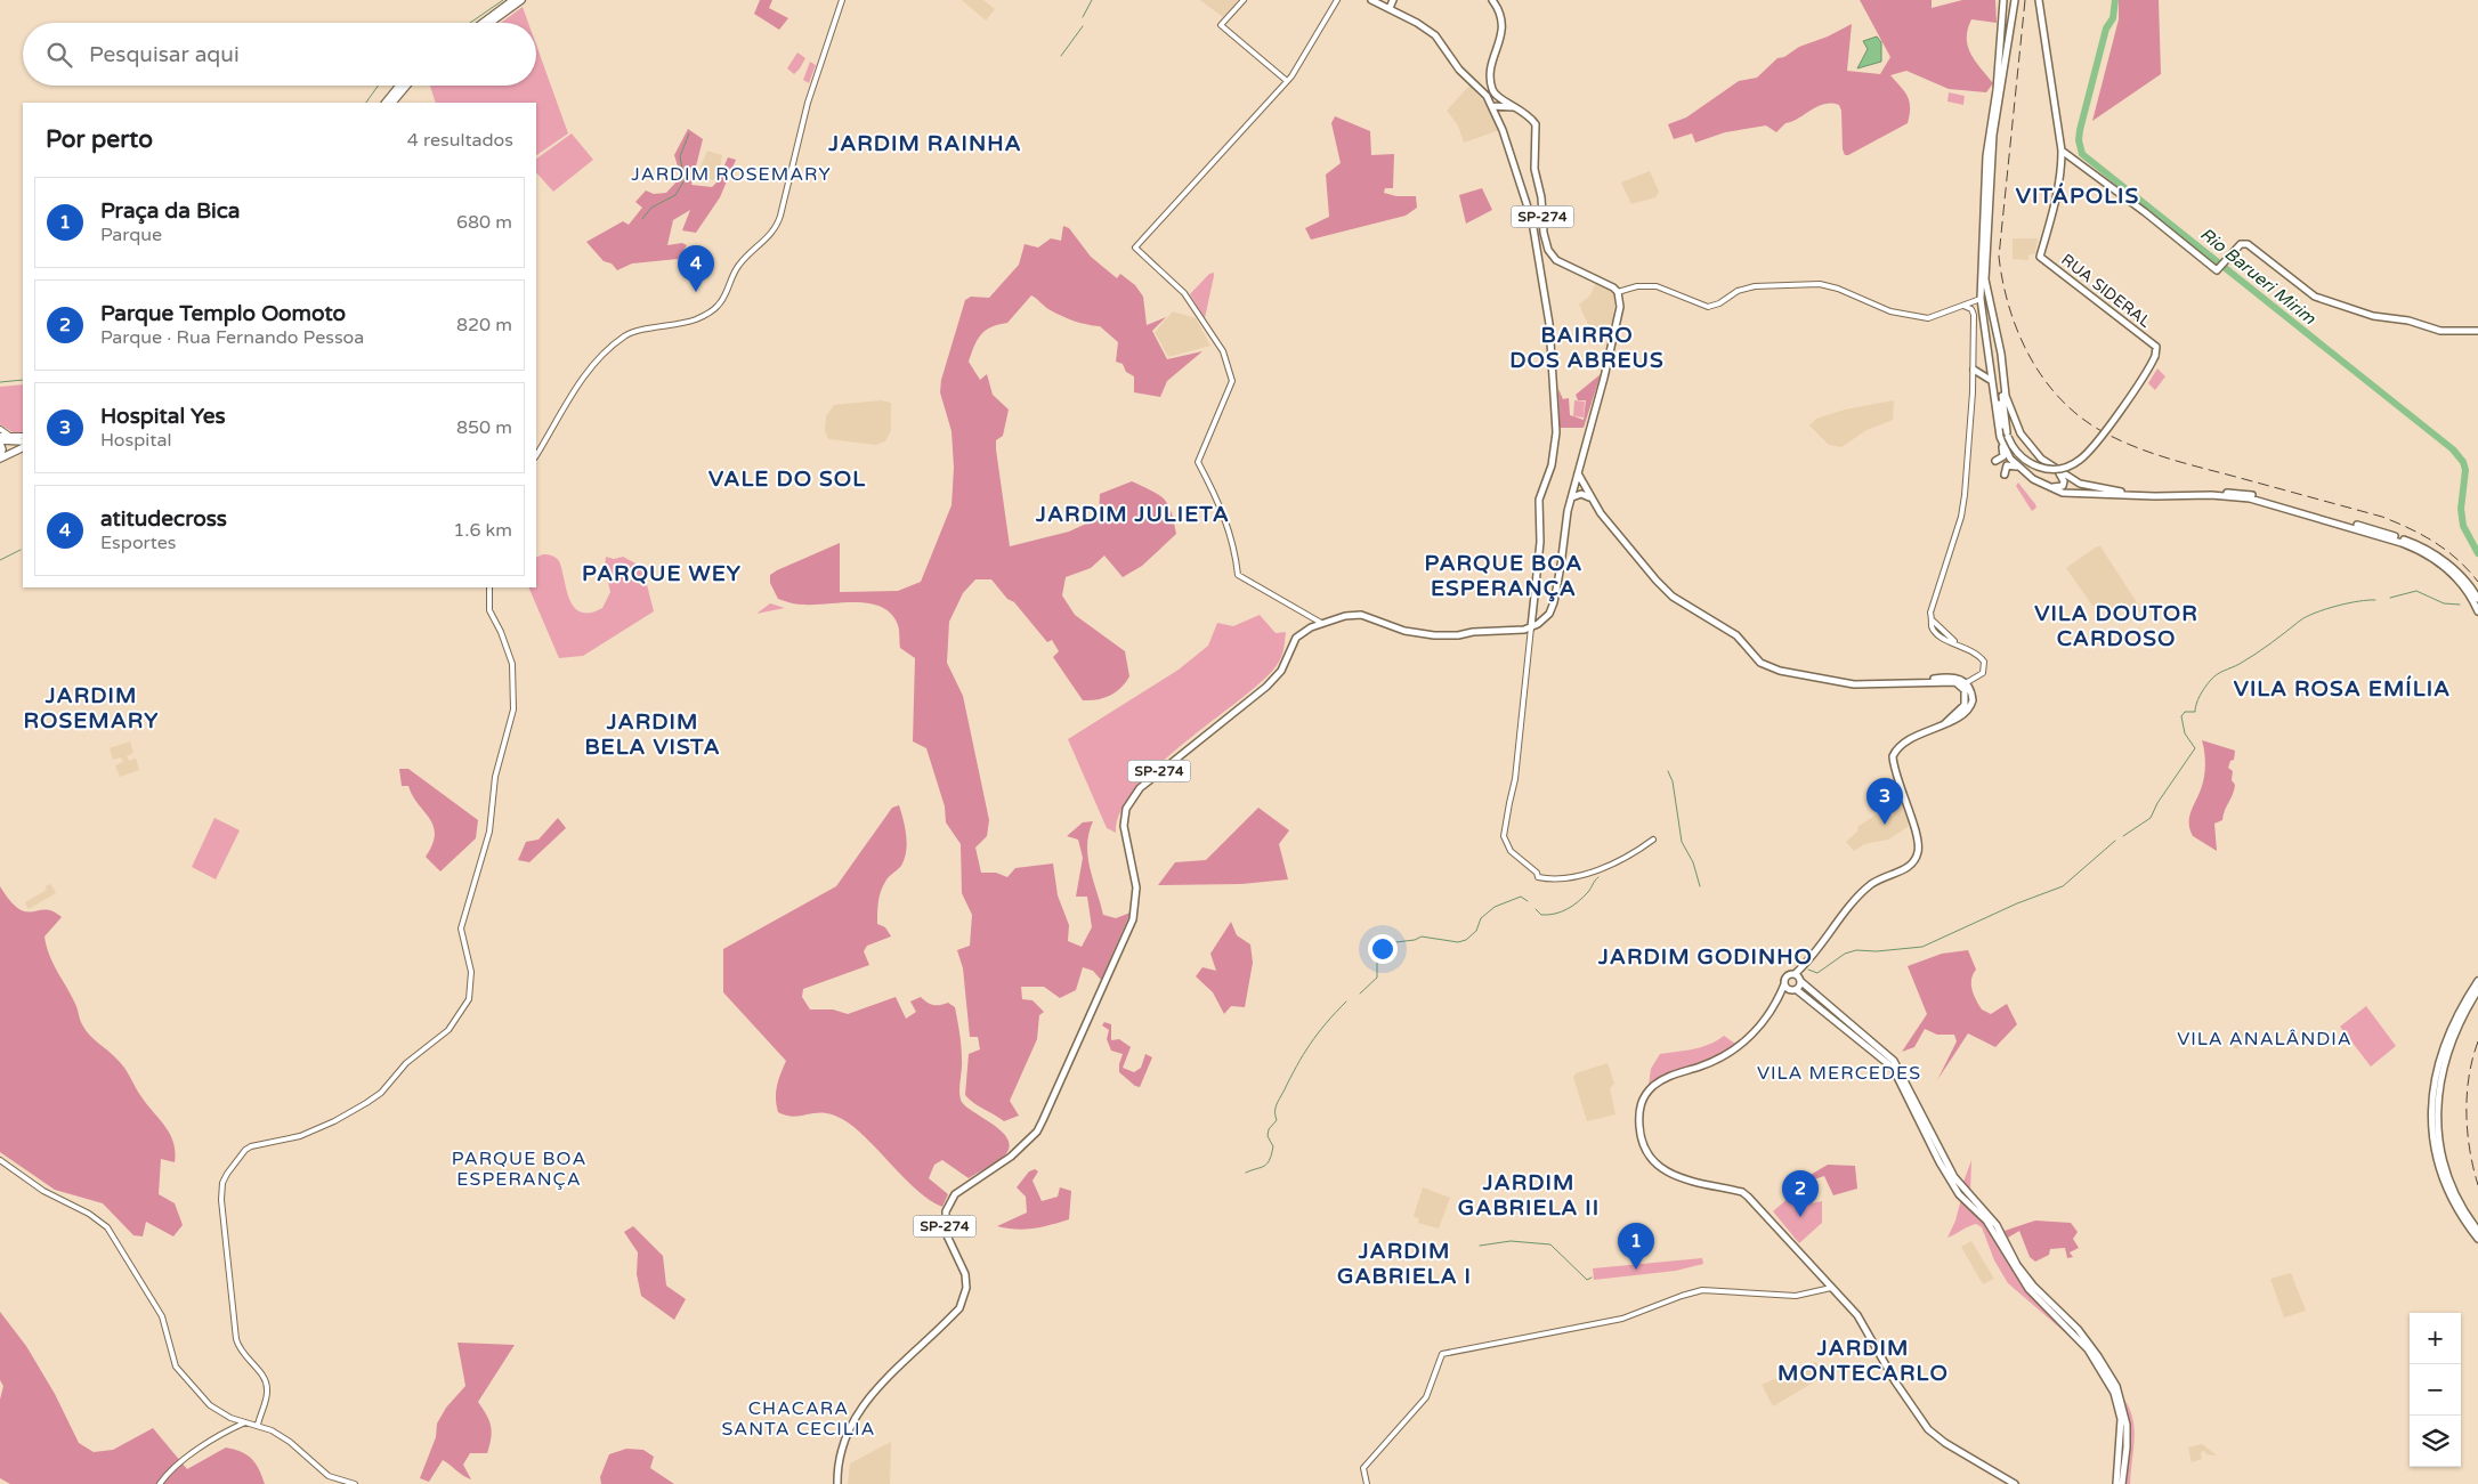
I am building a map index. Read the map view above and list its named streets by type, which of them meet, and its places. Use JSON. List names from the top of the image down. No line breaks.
{"streets":{"main road":["SP-274","RUA SIDERAL"]},"districts":["JARDIM RAINHA","JARDIM ROSEMARY","VITÁPOLIS","BAIRRO DOS ABREUS","VALE DO SOL","JARDIM JULIETA","PARQUE BOA ESPERANÇA","PARQUE WEY","VILA DOUTOR CARDOSO","VILA ROSA EMÍLIA","JARDIM ROSEMARY","JARDIM BELA VISTA","JARDIM GODINHO","VILA ANALÂNDIA","VILA MERCEDES","PARQUE BOA ESPERANÇA","JARDIM GABRIELA II","JARDIM GABRIELA I","JARDIM MONTECARLO","CHACARA SANTA CECILIA"],"water":["Rio Barueri Mirim"],"page":{"search":"Pesquisar aqui","heading":["Por perto","4 resultados"],"list":[{"mark":"1","name":"Praça da Bica","note":"Parque","value":"680 m"},{"mark":"2","name":"Parque Templo Oomoto","note":"Parque · Rua Fernando Pessoa","value":"820 m"},{"mark":"3","name":"Hospital Yes","note":"Hospital","value":"850 m"},{"mark":"4","name":"atitudecross","note":"Esportes","value":"1.6 km"}],"pins":["4","3","2","1"],"map_buttons":["+","−"]}}
